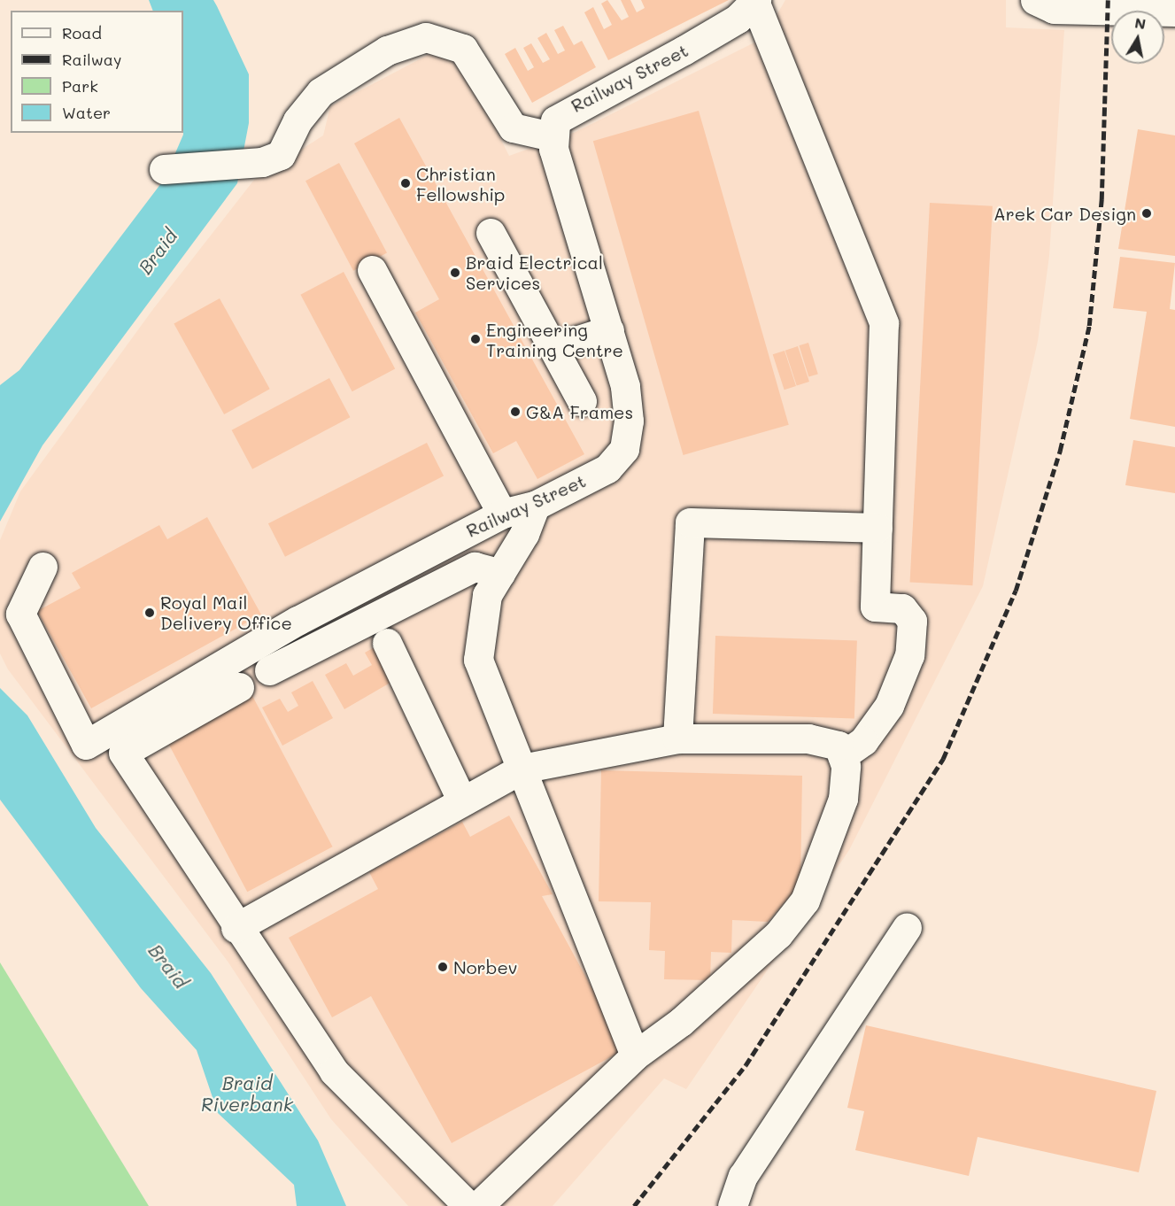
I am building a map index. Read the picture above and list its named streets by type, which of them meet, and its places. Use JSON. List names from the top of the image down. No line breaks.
{"streets":{"street":["Railway Street"]},"water":["Braid","Braid Riverbank"],"places":["Christian Fellowship","Arek Car Design","Braid Electrical Services","Engineering Training Centre","G&A Frames","Royal Mail Delivery Office","Norbev"],"legend":["Road","Railway","Park","Water"],"north":"top"}
